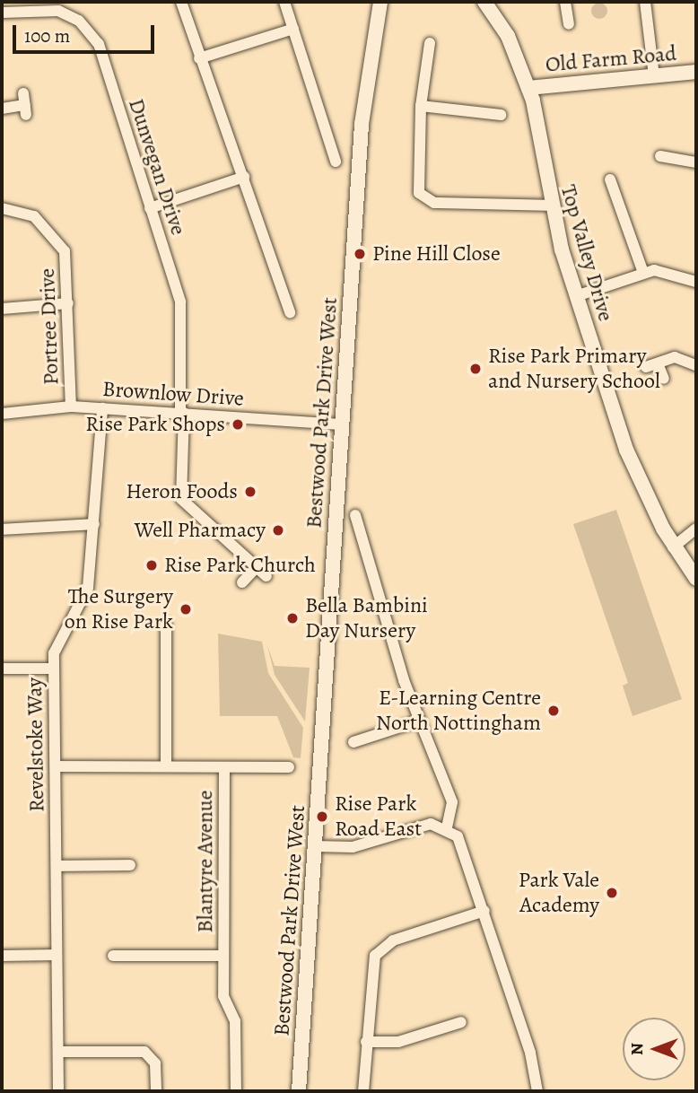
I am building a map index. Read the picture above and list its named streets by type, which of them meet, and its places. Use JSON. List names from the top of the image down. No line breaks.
{"streets":{"street":["Old Farm Road","Dunvegan Drive","Top Valley Drive","Portree Drive","Brownlow Drive","Bestwood Park Drive West","Revelstoke Way","Blantyre Avenue"]},"crossings":[["Old Farm Road","Top Valley Drive"],["Dunvegan Drive","Brownlow Drive"],["Portree Drive","Brownlow Drive"],["Brownlow Drive","Bestwood Park Drive West"],["Brownlow Drive","Revelstoke Way"],["Revelstoke Way","Blantyre Avenue"]],"places":["Pine Hill Close","Rise Park Primary and Nursery School","Rise Park Shops","Heron Foods","Well Pharmacy","Rise Park Church","The Surgery on Rise Park","Bella Bambini Day Nursery","E-Learning Centre North Nottingham","Rise Park Road East","Park Vale Academy"],"scale_bar":"100 m","north":"left"}
